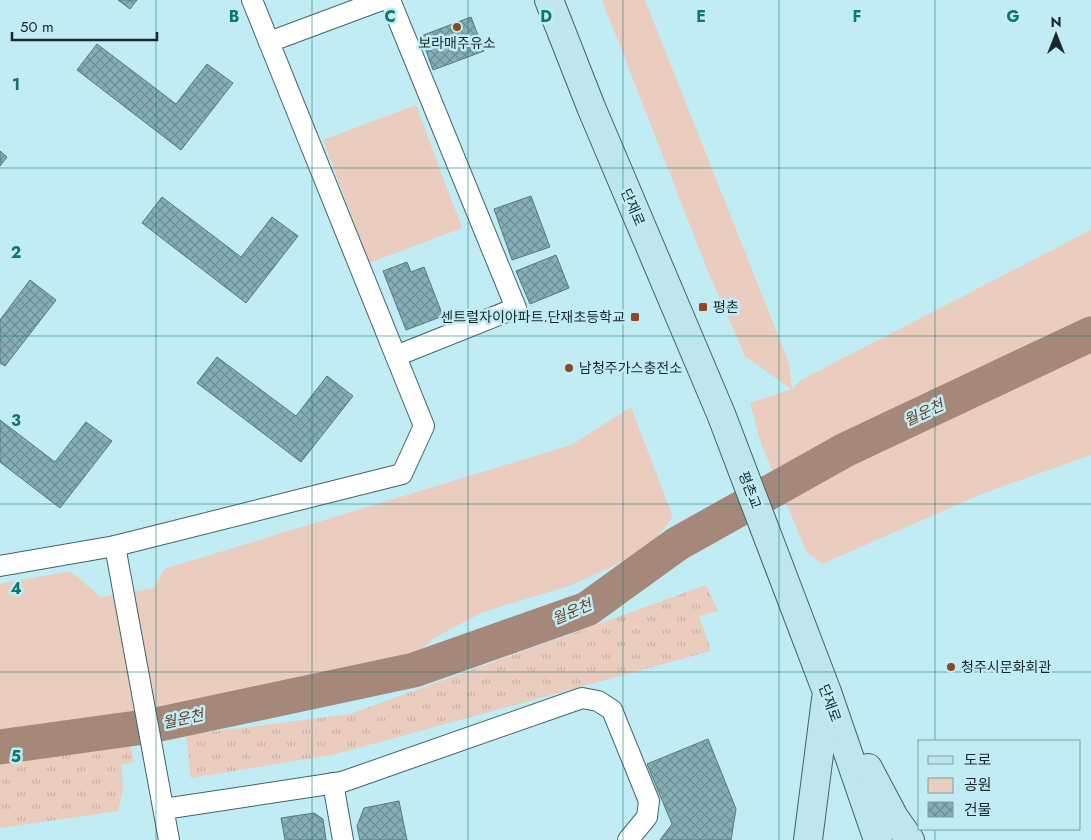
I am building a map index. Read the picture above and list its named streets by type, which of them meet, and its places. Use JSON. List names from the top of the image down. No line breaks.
{"streets":{"street":["단재로","평촌교"]},"crossings":[["단재로","평촌교"]],"water":["월운천"],"places":{"other":["보라매주유소","남청주가스충전소","청주시문화회관"],"transit":["평촌","센트럴자이아파트.단재초등학교"]},"legend":["도로","공원","건물"],"scale_bar":"50 m","north":"top","grid":{"columns":["B","C","D","E","F","G"],"rows":["1","2","3","4","5"]}}
